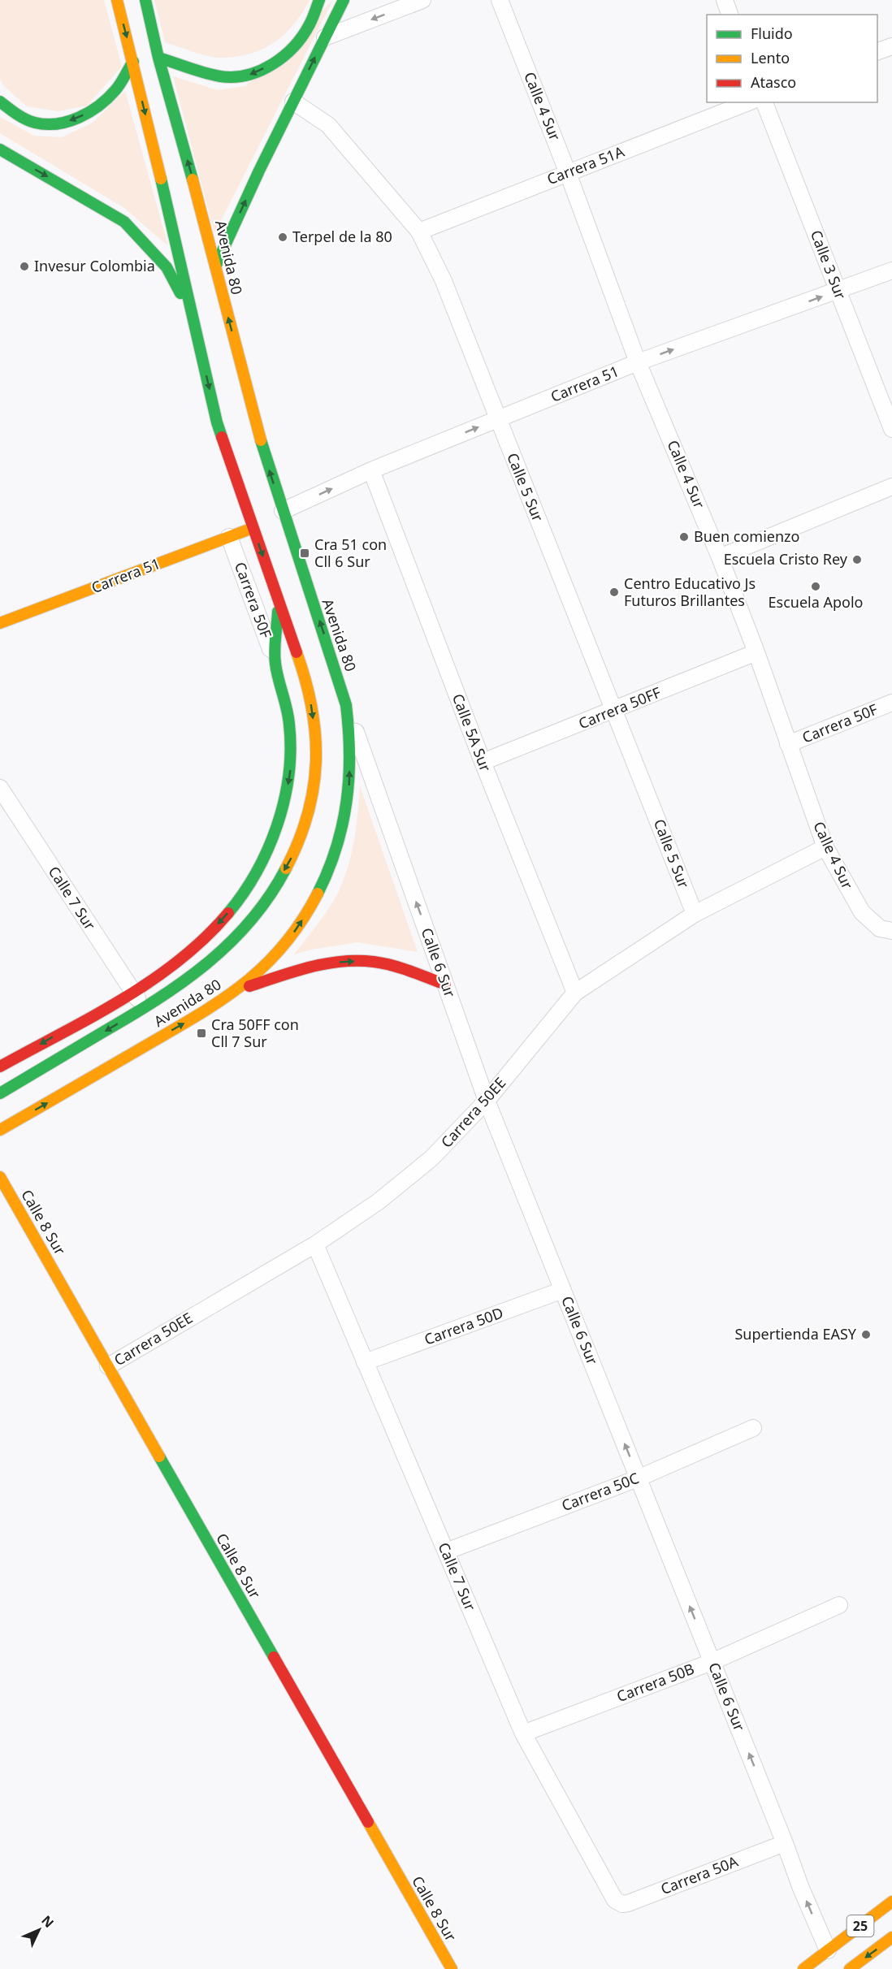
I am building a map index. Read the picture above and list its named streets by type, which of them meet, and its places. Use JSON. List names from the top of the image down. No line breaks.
{"streets":{"main road":["Avenida 80","Carrera 51","Calle 8 Sur","25"],"street":["Calle 4 Sur","Carrera 51A","Calle 3 Sur","Calle 5 Sur","Carrera 50F","Carrera 50FF","Calle 5A Sur","Calle 7 Sur","Calle 6 Sur","Carrera 50EE","Carrera 50D","Carrera 50C","Carrera 50B","Carrera 50A"]},"crossings":[["Calle 4 Sur","Carrera 51A"],["Calle 4 Sur","Carrera 51"],["Calle 4 Sur","Carrera 50F"],["Calle 4 Sur","Carrera 50FF"],["Calle 4 Sur","Carrera 50EE"],["Carrera 51A","Calle 5 Sur"],["Avenida 80","Carrera 51"],["Avenida 80","Calle 7 Sur"],["Avenida 80","Calle 6 Sur"],["Calle 3 Sur","Carrera 51"],["Carrera 51","Calle 5 Sur"],["Carrera 51","Carrera 50F"],["Carrera 51","Calle 5A Sur"],["Calle 5 Sur","Carrera 50FF"],["Calle 5 Sur","Carrera 50EE"],["Carrera 50FF","Calle 5A Sur"],["Calle 5A Sur","Carrera 50EE"],["Calle 7 Sur","Carrera 50EE"],["Calle 7 Sur","Carrera 50D"],["Calle 7 Sur","Carrera 50C"],["Calle 7 Sur","Carrera 50B"],["Calle 7 Sur","Carrera 50A"],["Calle 6 Sur","Carrera 50EE"],["Calle 6 Sur","Carrera 50D"],["Calle 6 Sur","Carrera 50C"],["Calle 6 Sur","Carrera 50B"],["Calle 6 Sur","Carrera 50A"],["Calle 6 Sur","25"],["Carrera 50EE","Calle 8 Sur"]],"one_way":["Carrera 51","Calle 6 Sur"],"places":{"other":["Terpel de la 80","Invesur Colombia","Buen comienzo","Escuela Cristo Rey","Escuela Apolo","Centro Educativo Js Futuros Brillantes","Supertienda EASY"],"transit":["Cra 51 con Cll 6 Sur","Cra 50FF con Cll 7 Sur"]},"legend":["Fluido","Lento","Atasco"],"north":"top right"}
